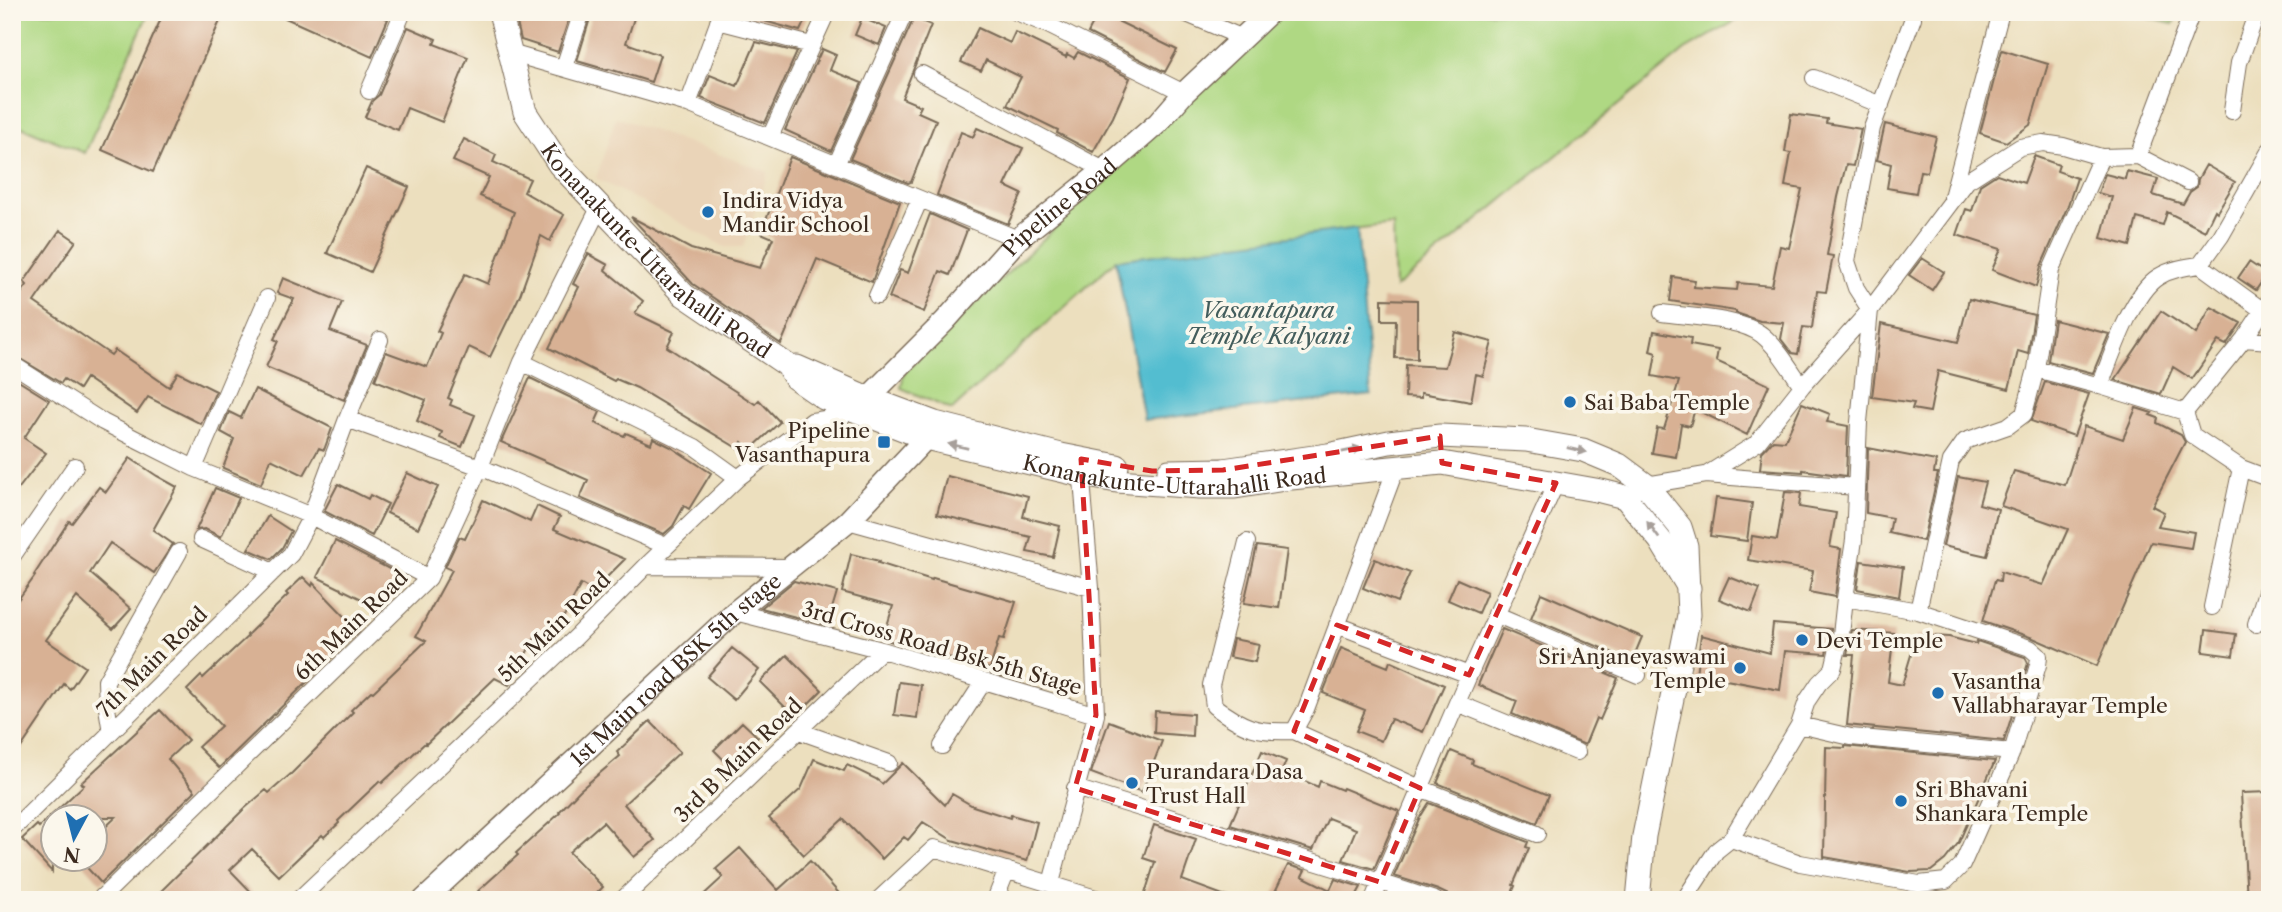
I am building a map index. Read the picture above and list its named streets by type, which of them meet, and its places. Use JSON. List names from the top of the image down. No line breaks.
{"streets":{"main road":["Konanakunte-Uttarahalli Road"],"street":["Pipeline Road","6th Main Road","5th Main Road","3rd Cross Road Bsk 5th Stage","7th Main Road","1st Main road BSK 5th stage","3rd B Main Road"]},"crossings":[["Pipeline Road","Konanakunte-Uttarahalli Road"],["Pipeline Road","5th Main Road"],["Konanakunte-Uttarahalli Road","6th Main Road"],["Konanakunte-Uttarahalli Road","5th Main Road"],["Konanakunte-Uttarahalli Road","1st Main road BSK 5th stage"],["3rd Cross Road Bsk 5th Stage","1st Main road BSK 5th stage"],["3rd Cross Road Bsk 5th Stage","3rd B Main Road"]],"water":["Vasantapura Temple Kalyani"],"places":{"other":["Indira Vidya Mandir School","Sai Baba Temple","Devi Temple","Sri Anjaneyaswami Temple","Vasantha Vallabharayar Temple","Purandara Dasa Trust Hall","Sri Bhavani Shankara Temple"],"transit":["Pipeline Vasanthapura"]},"north":"bottom"}
